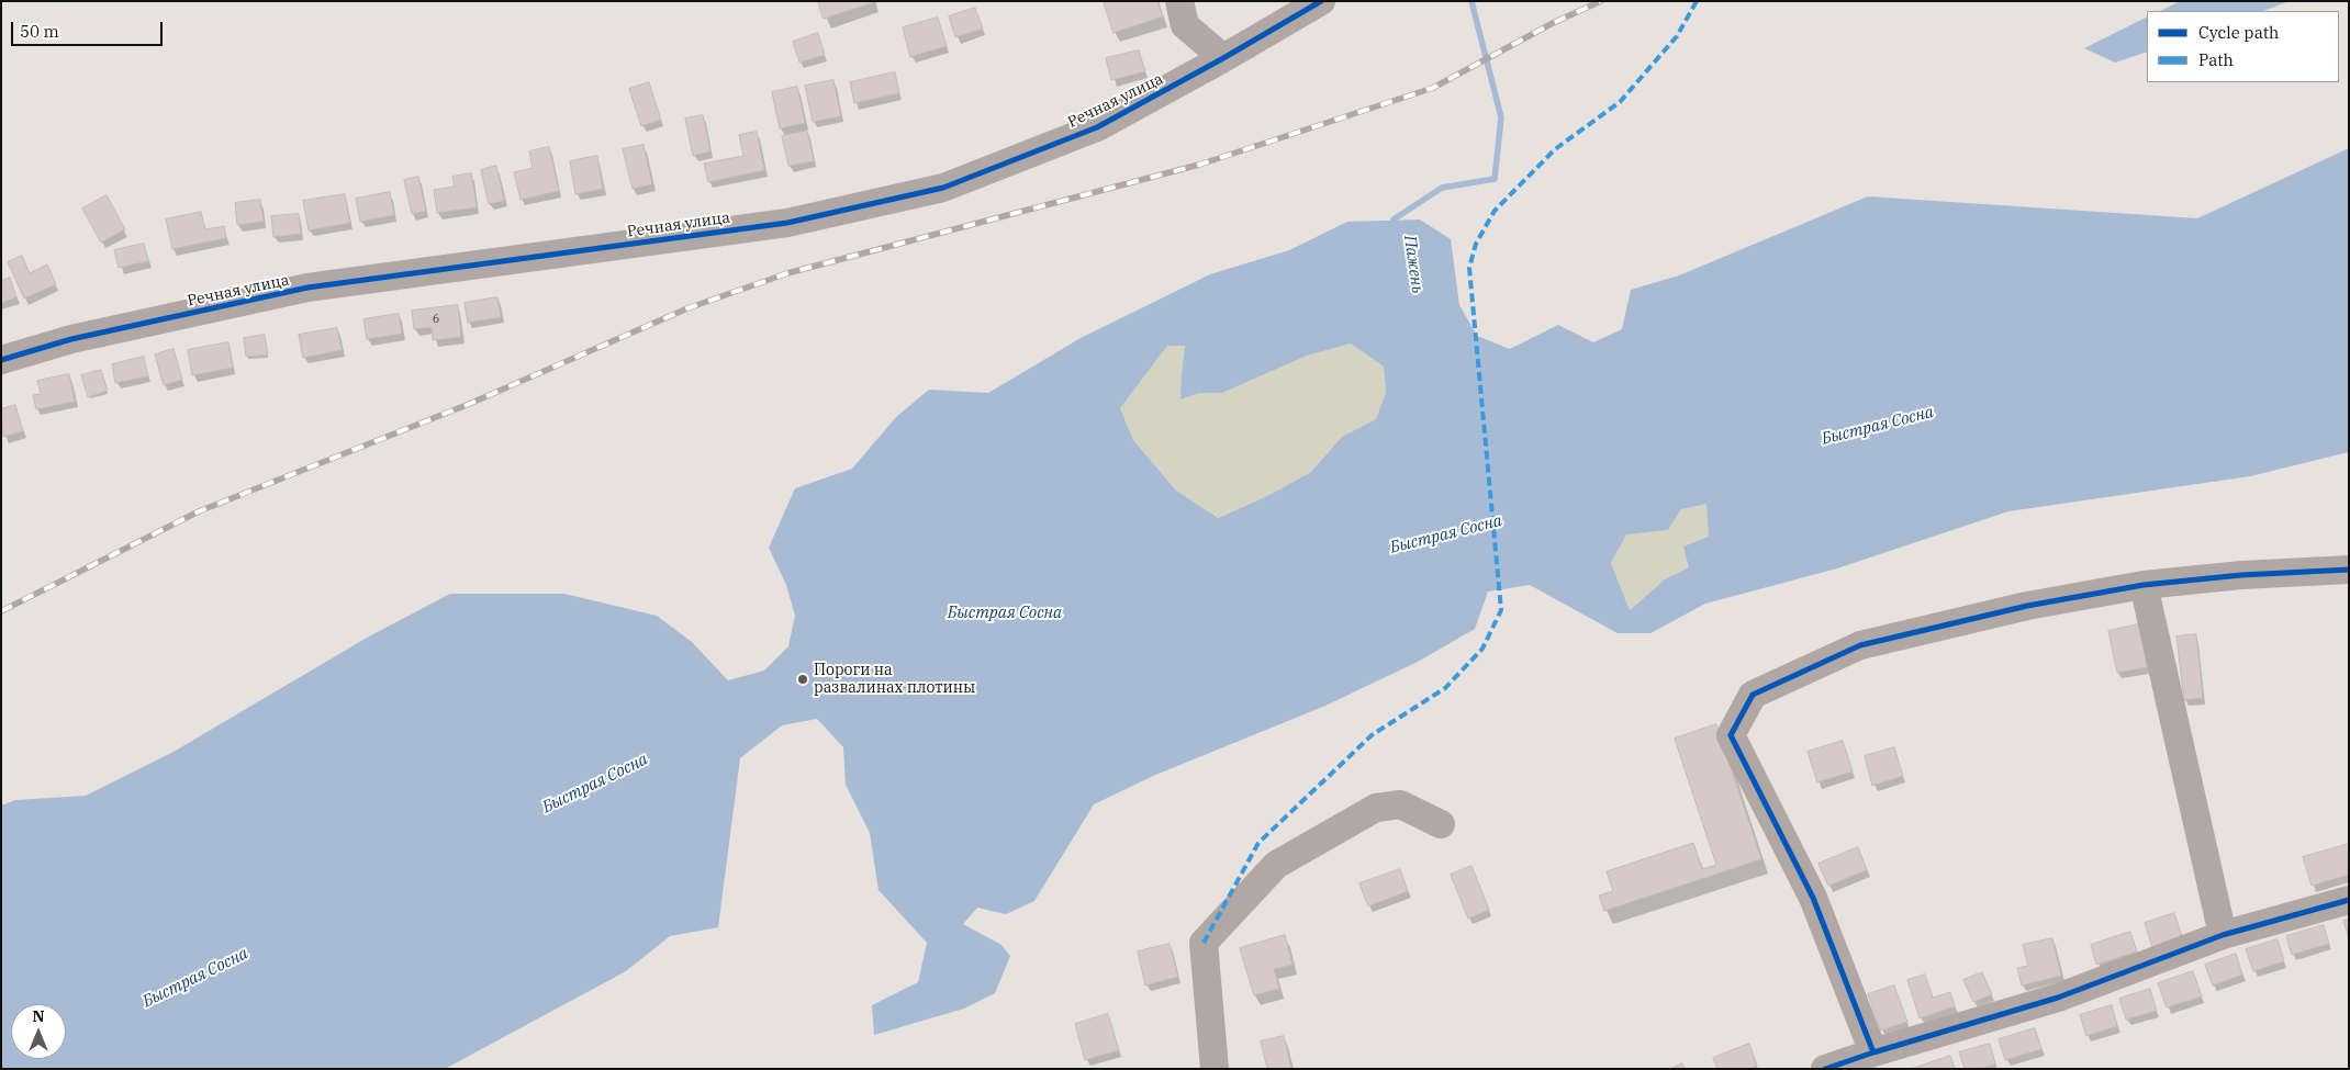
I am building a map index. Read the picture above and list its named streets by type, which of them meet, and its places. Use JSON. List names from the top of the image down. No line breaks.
{"streets":{"street":["Речная улица"]},"water":["Пажень","Быстрая Сосна"],"places":["Пороги на развалинах плотины"],"house_numbers":["6"],"legend":["Cycle path","Path"],"scale_bar":"50 m","north":"top"}
